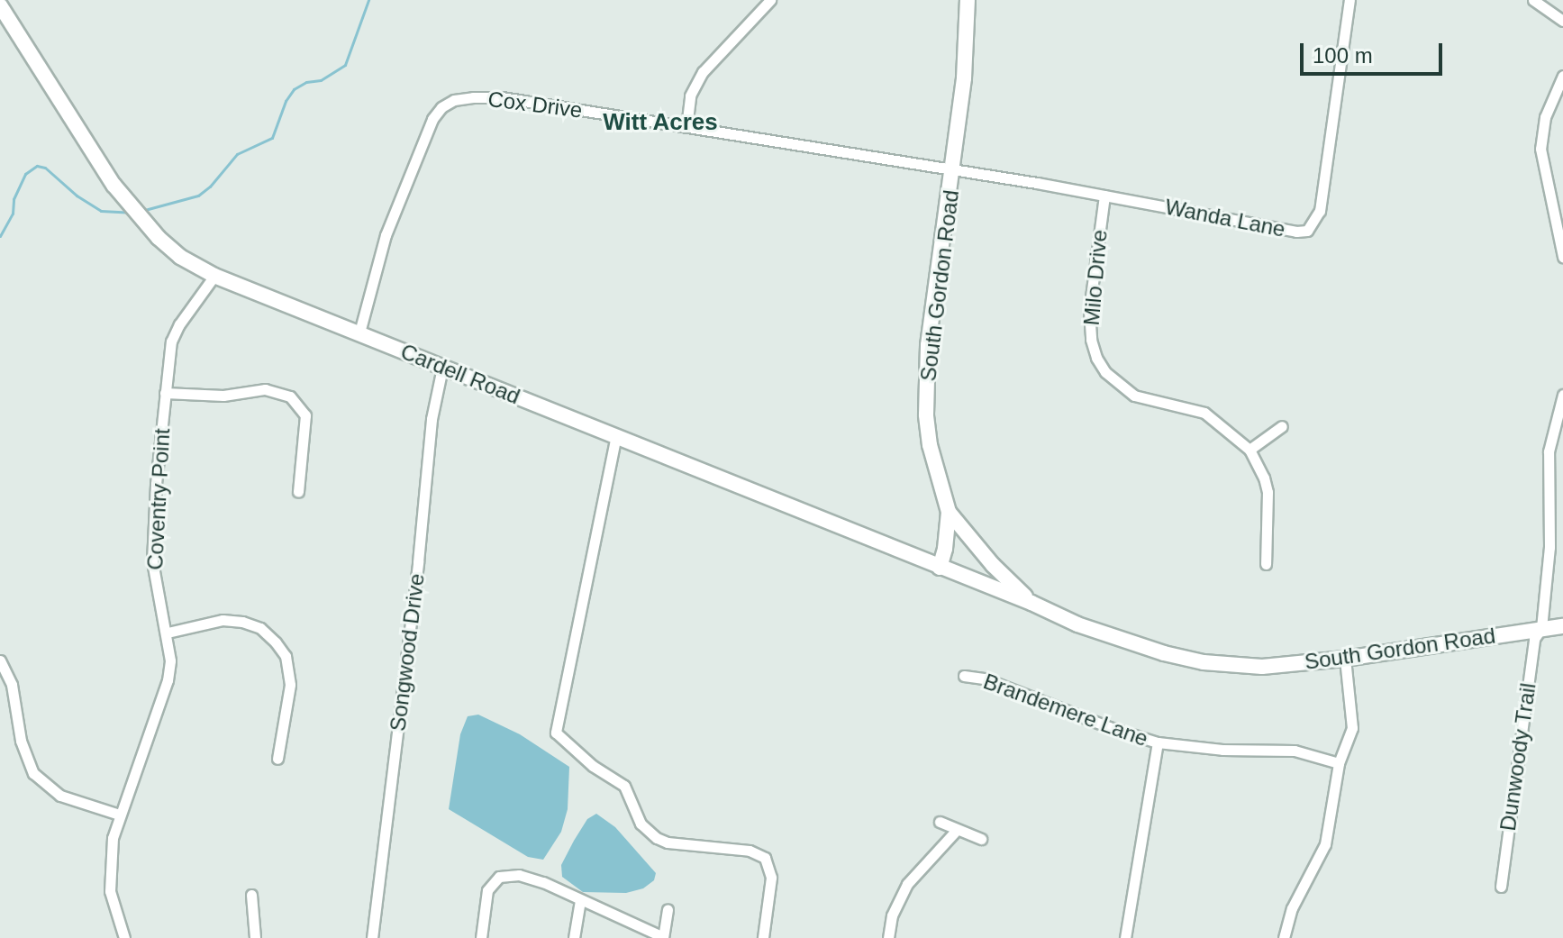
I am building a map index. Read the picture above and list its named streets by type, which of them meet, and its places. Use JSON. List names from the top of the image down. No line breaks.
{"streets":{"street":["Cox Drive","Wanda Lane","Milo Drive","South Gordon Road","Cardell Road","Coventry Point","Songwood Drive","Brandemere Lane","Dunwoody Trail"]},"crossings":[["Cox Drive","Wanda Lane"],["Cox Drive","South Gordon Road"],["Cox Drive","Cardell Road"],["Wanda Lane","Milo Drive"],["Wanda Lane","South Gordon Road"],["South Gordon Road","Cardell Road"],["South Gordon Road","Dunwoody Trail"],["Cardell Road","Coventry Point"],["Cardell Road","Songwood Drive"]],"districts":["Witt Acres"],"scale_bar":"100 m"}
